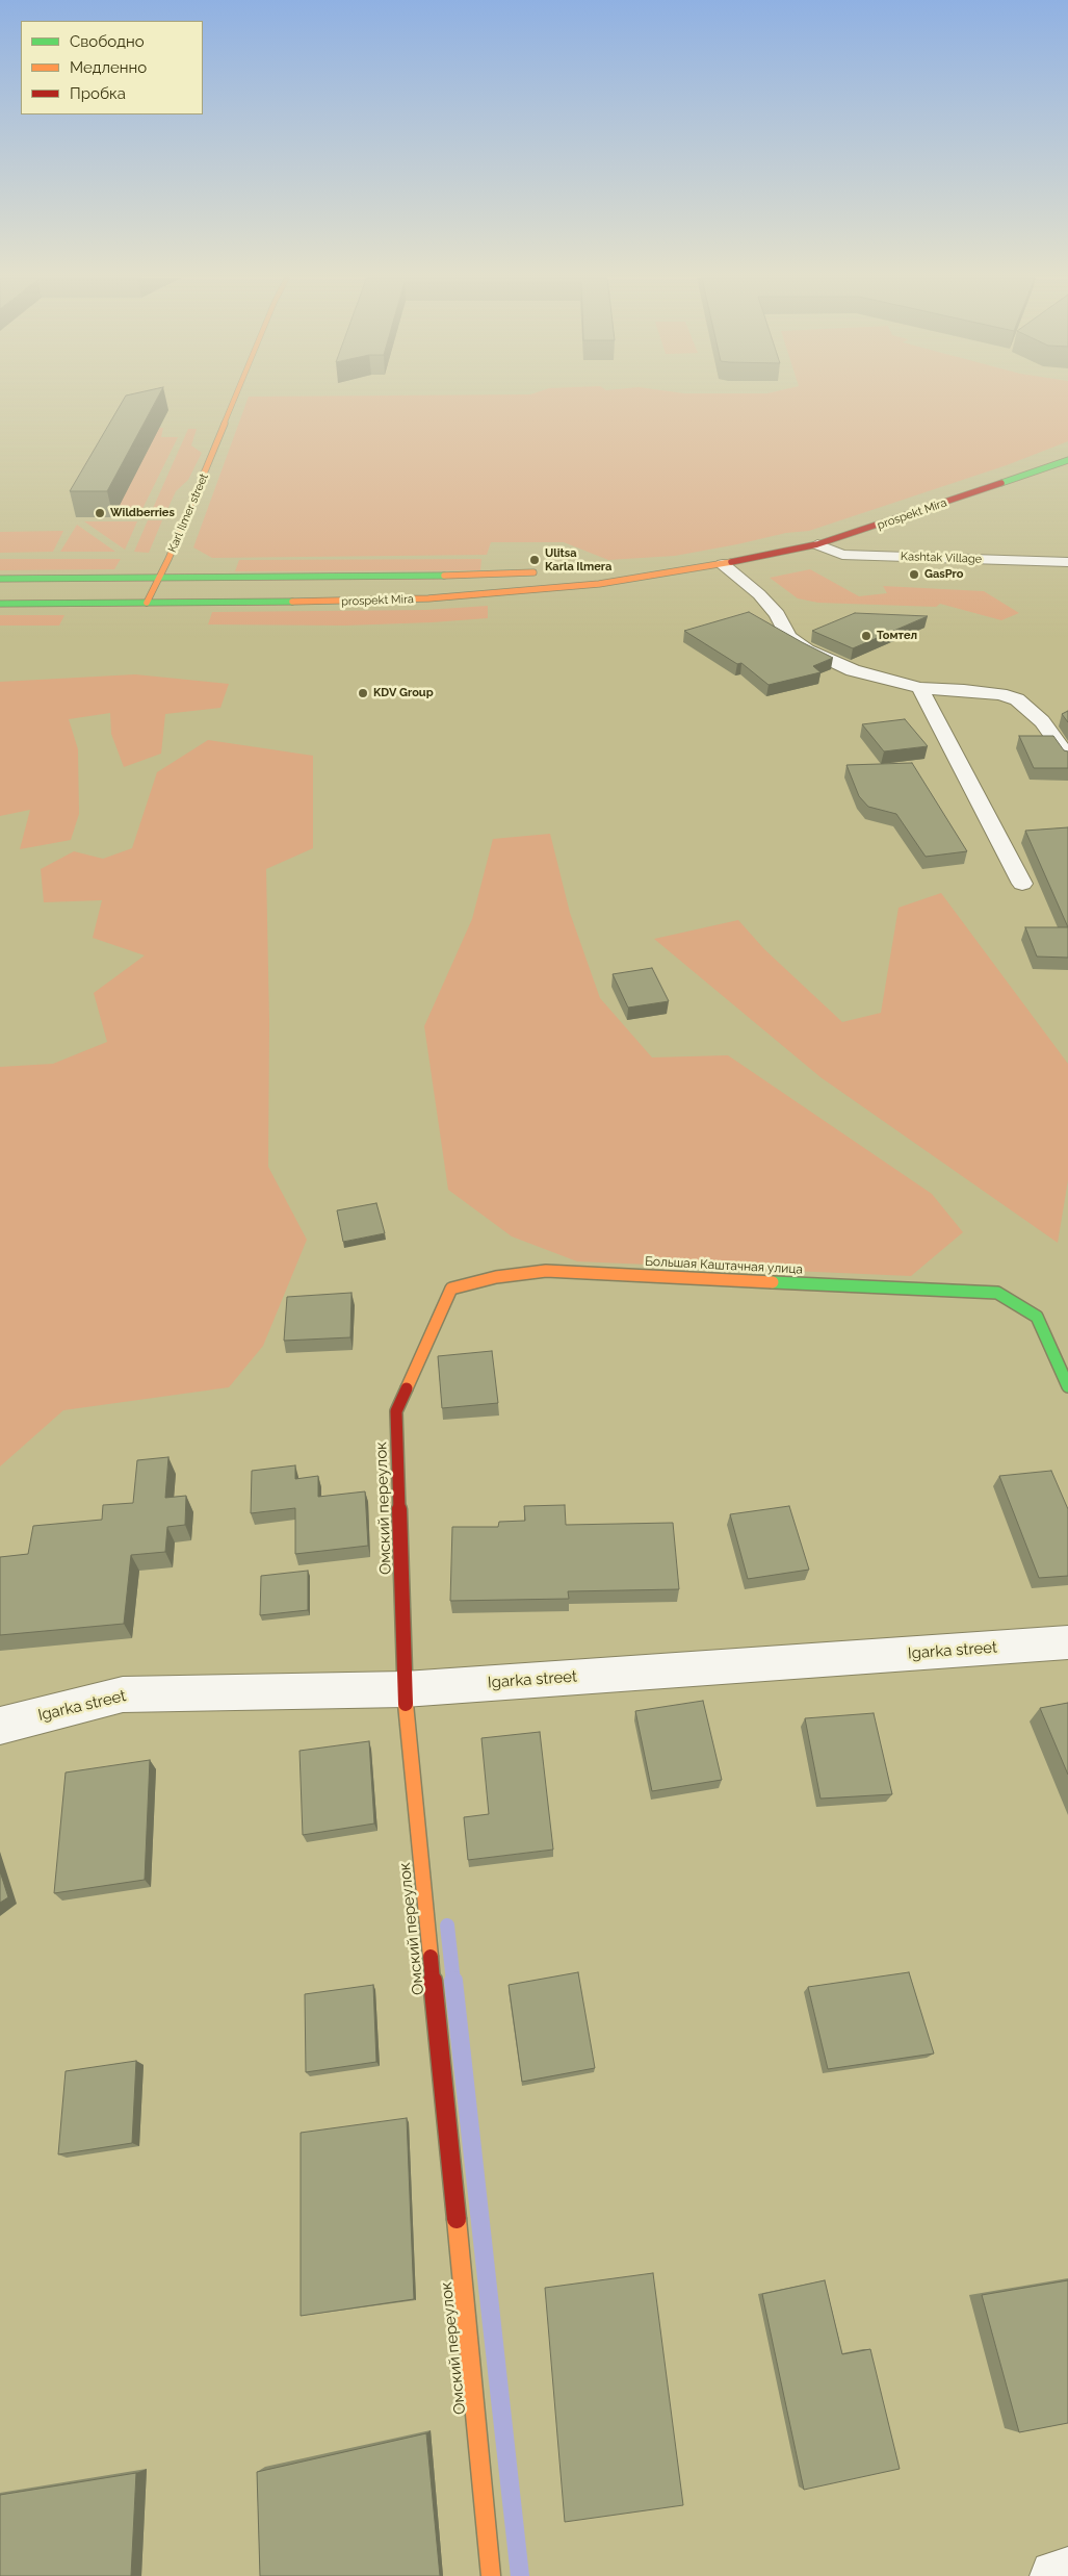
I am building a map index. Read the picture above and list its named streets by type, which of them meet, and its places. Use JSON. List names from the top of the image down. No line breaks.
{"streets":{"street":["Karl Ilmer street","prospekt Mira","Kashtak Village","Большая Каштачная улица","Омский переулок","Igarka street"]},"crossings":[["Karl Ilmer street","prospekt Mira"],["prospekt Mira","Kashtak Village"],["Большая Каштачная улица","Омский переулок"],["Омский переулок","Igarka street"]],"places":["Wildberries","Ulitsa Karla Ilmera","GasPro","Томтел","KDV Group"],"legend":["Свободно","Медленно","Пробка"]}
